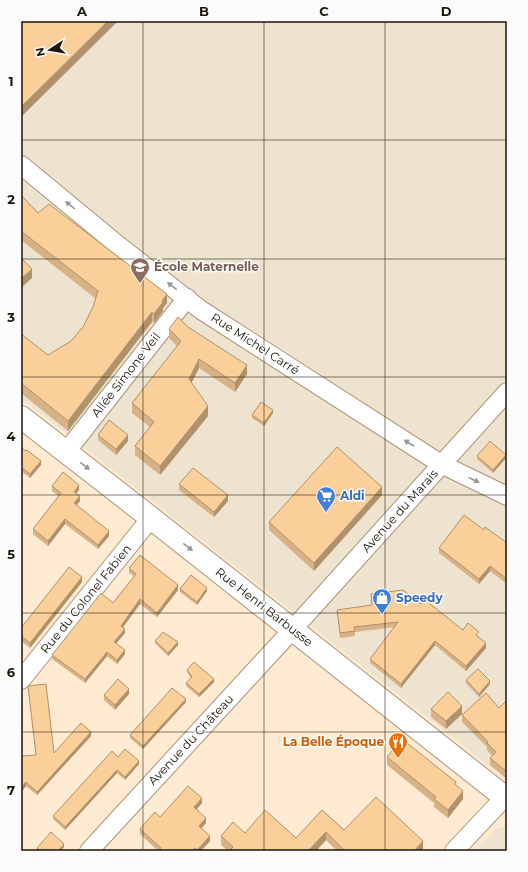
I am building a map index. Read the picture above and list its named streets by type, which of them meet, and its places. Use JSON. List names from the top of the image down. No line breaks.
{"streets":{"street":["Rue Michel Carré","Allée Simone Veil","Avenue du Marais","Rue du Colonel Fabien","Rue Henri Barbusse","Avenue du Château"]},"crossings":[["Rue Michel Carré","Allée Simone Veil"],["Rue Michel Carré","Avenue du Marais"],["Allée Simone Veil","Rue Henri Barbusse"],["Avenue du Marais","Rue Henri Barbusse"],["Avenue du Marais","Avenue du Château"],["Rue du Colonel Fabien","Rue Henri Barbusse"],["Rue Henri Barbusse","Avenue du Château"]],"one_way":["Rue Henri Barbusse"],"places":{"school or university":["École Maternelle"],"supermarket":["Aldi"],"shop":["Speedy"],"restaurant":["La Belle Époque"]},"north":"left","grid":{"columns":["A","B","C","D"],"rows":["1","2","3","4","5","6","7"]}}
